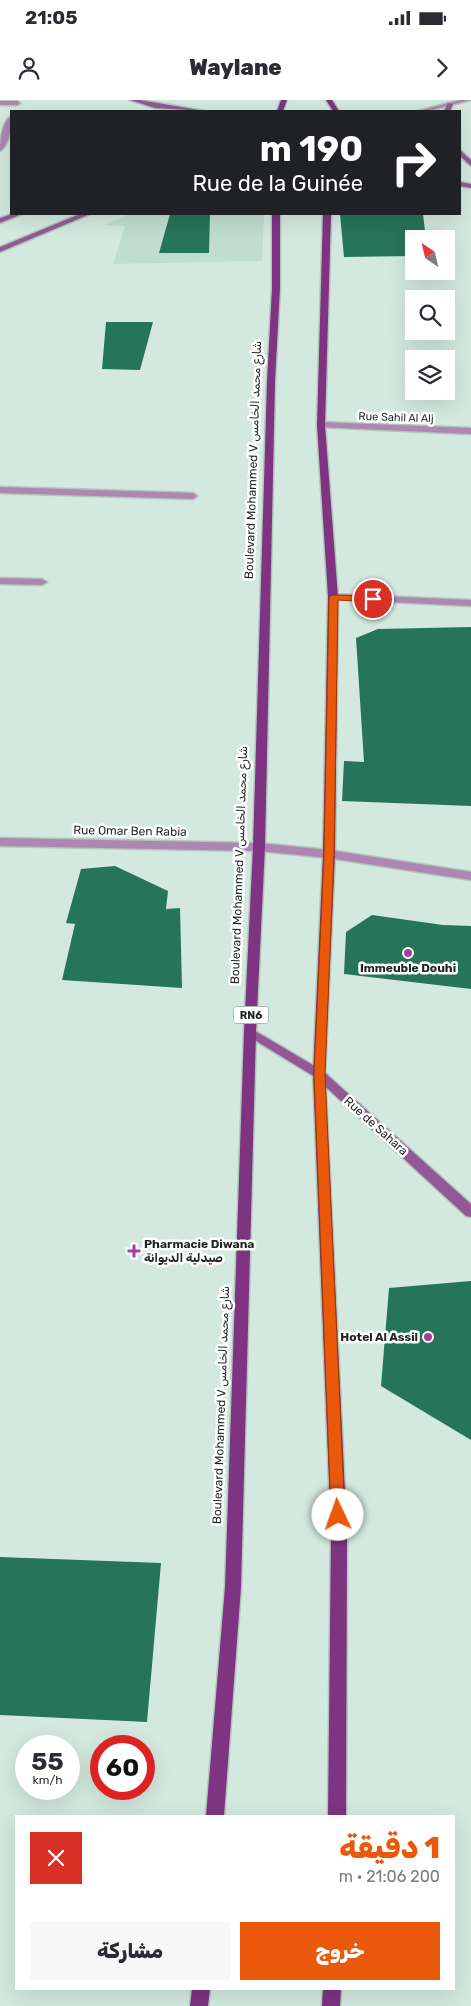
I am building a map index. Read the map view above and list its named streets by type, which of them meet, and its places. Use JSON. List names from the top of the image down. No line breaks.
{"streets":{"main road":["Boulevard Mohammed V شارع محمد الخامس","RN6","Rue de Sahara"],"street":["Rue Sahil Al Alj","Rue Omar Ben Rabia"]},"crossings":[["Boulevard Mohammed V شارع محمد الخامس","Rue Omar Ben Rabia"],["Boulevard Mohammed V شارع محمد الخامس","Rue de Sahara"]],"places":{"other":["Immeuble Douhi","Hotel Al Assil"],"health":["Pharmacie Diwana صيدلية الديوانة"]},"north":"top left","page":{"status":"21:05","header":"Waylane","turn":["190 m","Rue de la Guinée"],"speed":"55 km/h","limit":"60","heading":["1 دقيقة","200 m · 21:06"],"buttons":["خروج","مشاركة"]}}
